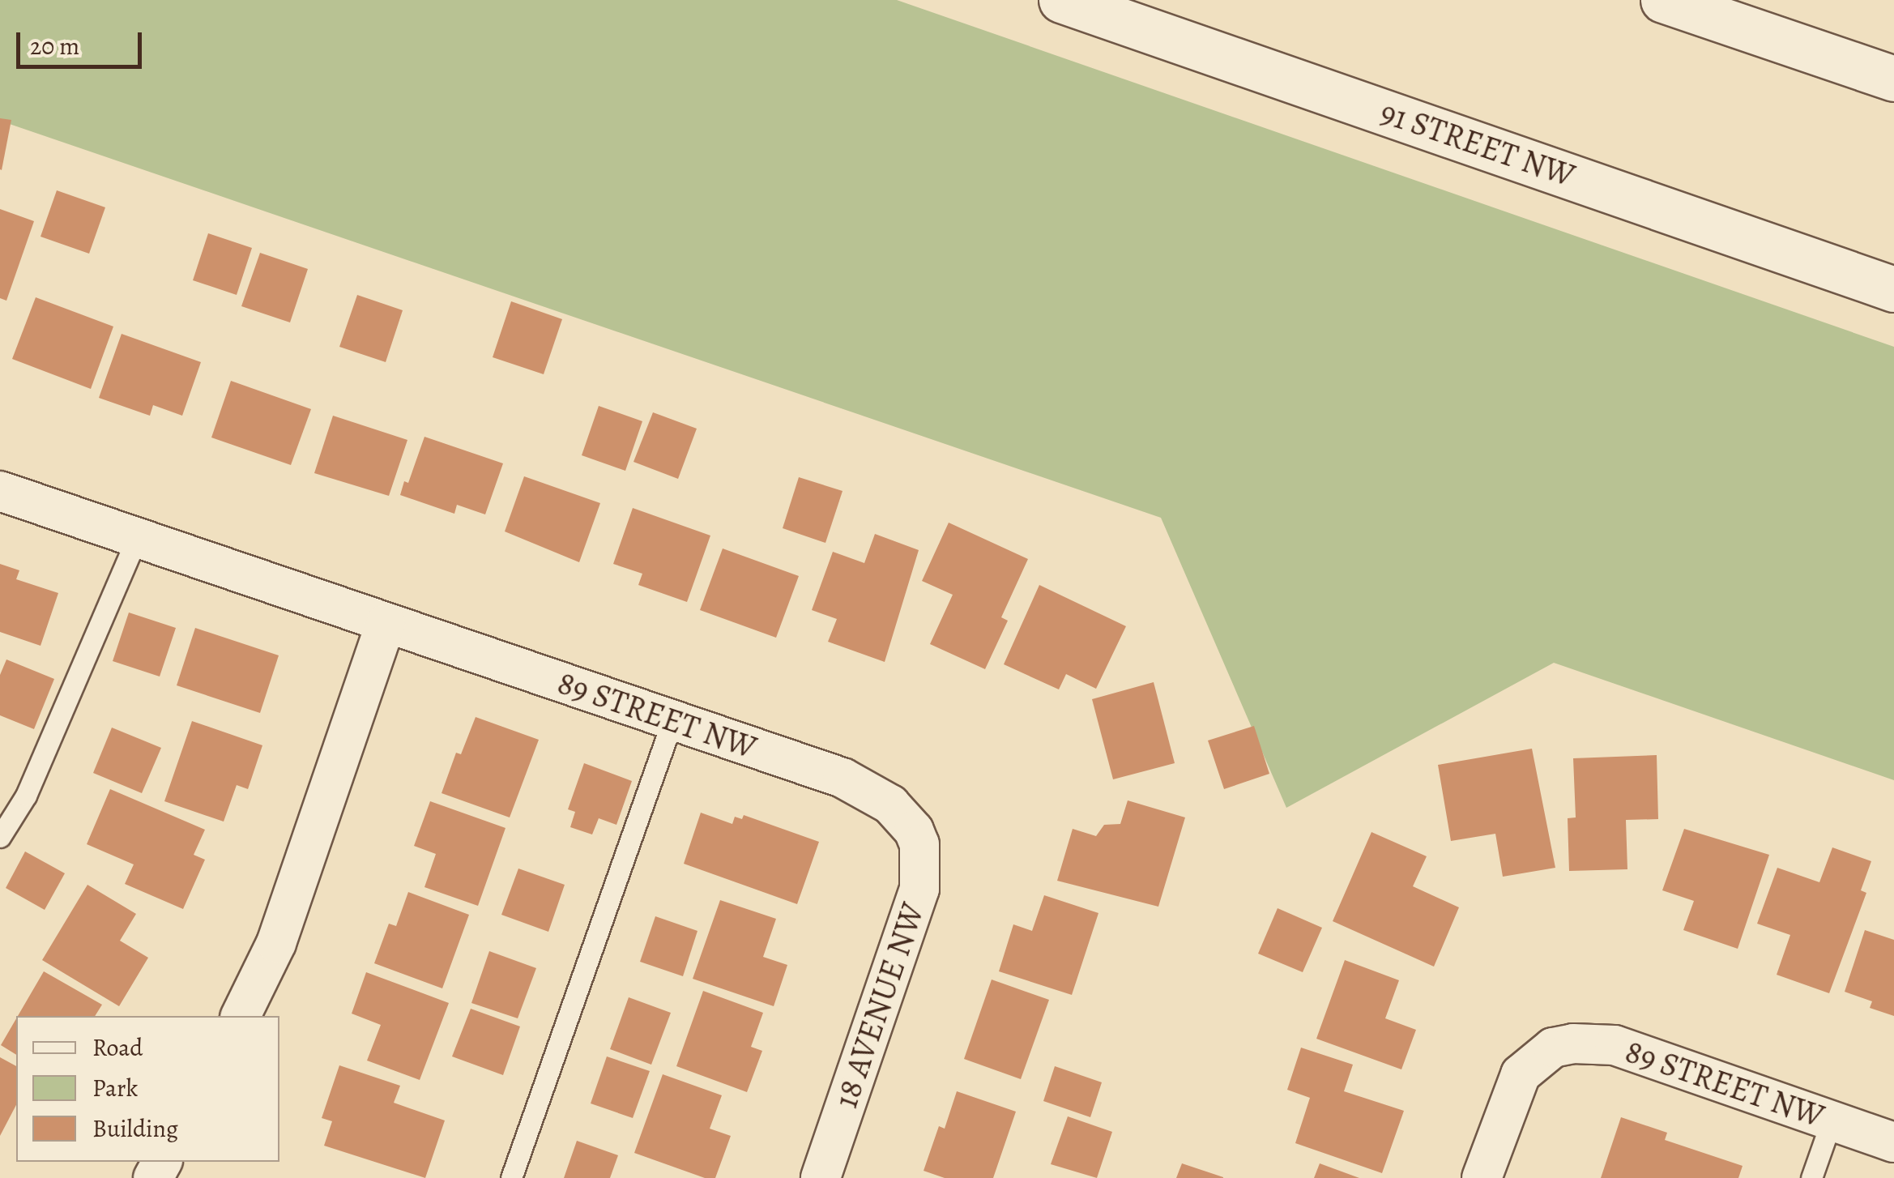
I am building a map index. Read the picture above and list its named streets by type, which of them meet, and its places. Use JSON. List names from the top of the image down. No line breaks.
{"streets":{"main road":["91 STREET NW"],"street":["89 STREET NW","18 AVENUE NW"]},"crossings":[["89 STREET NW","18 AVENUE NW"]],"legend":["Road","Park","Building"],"scale_bar":"20 m"}
